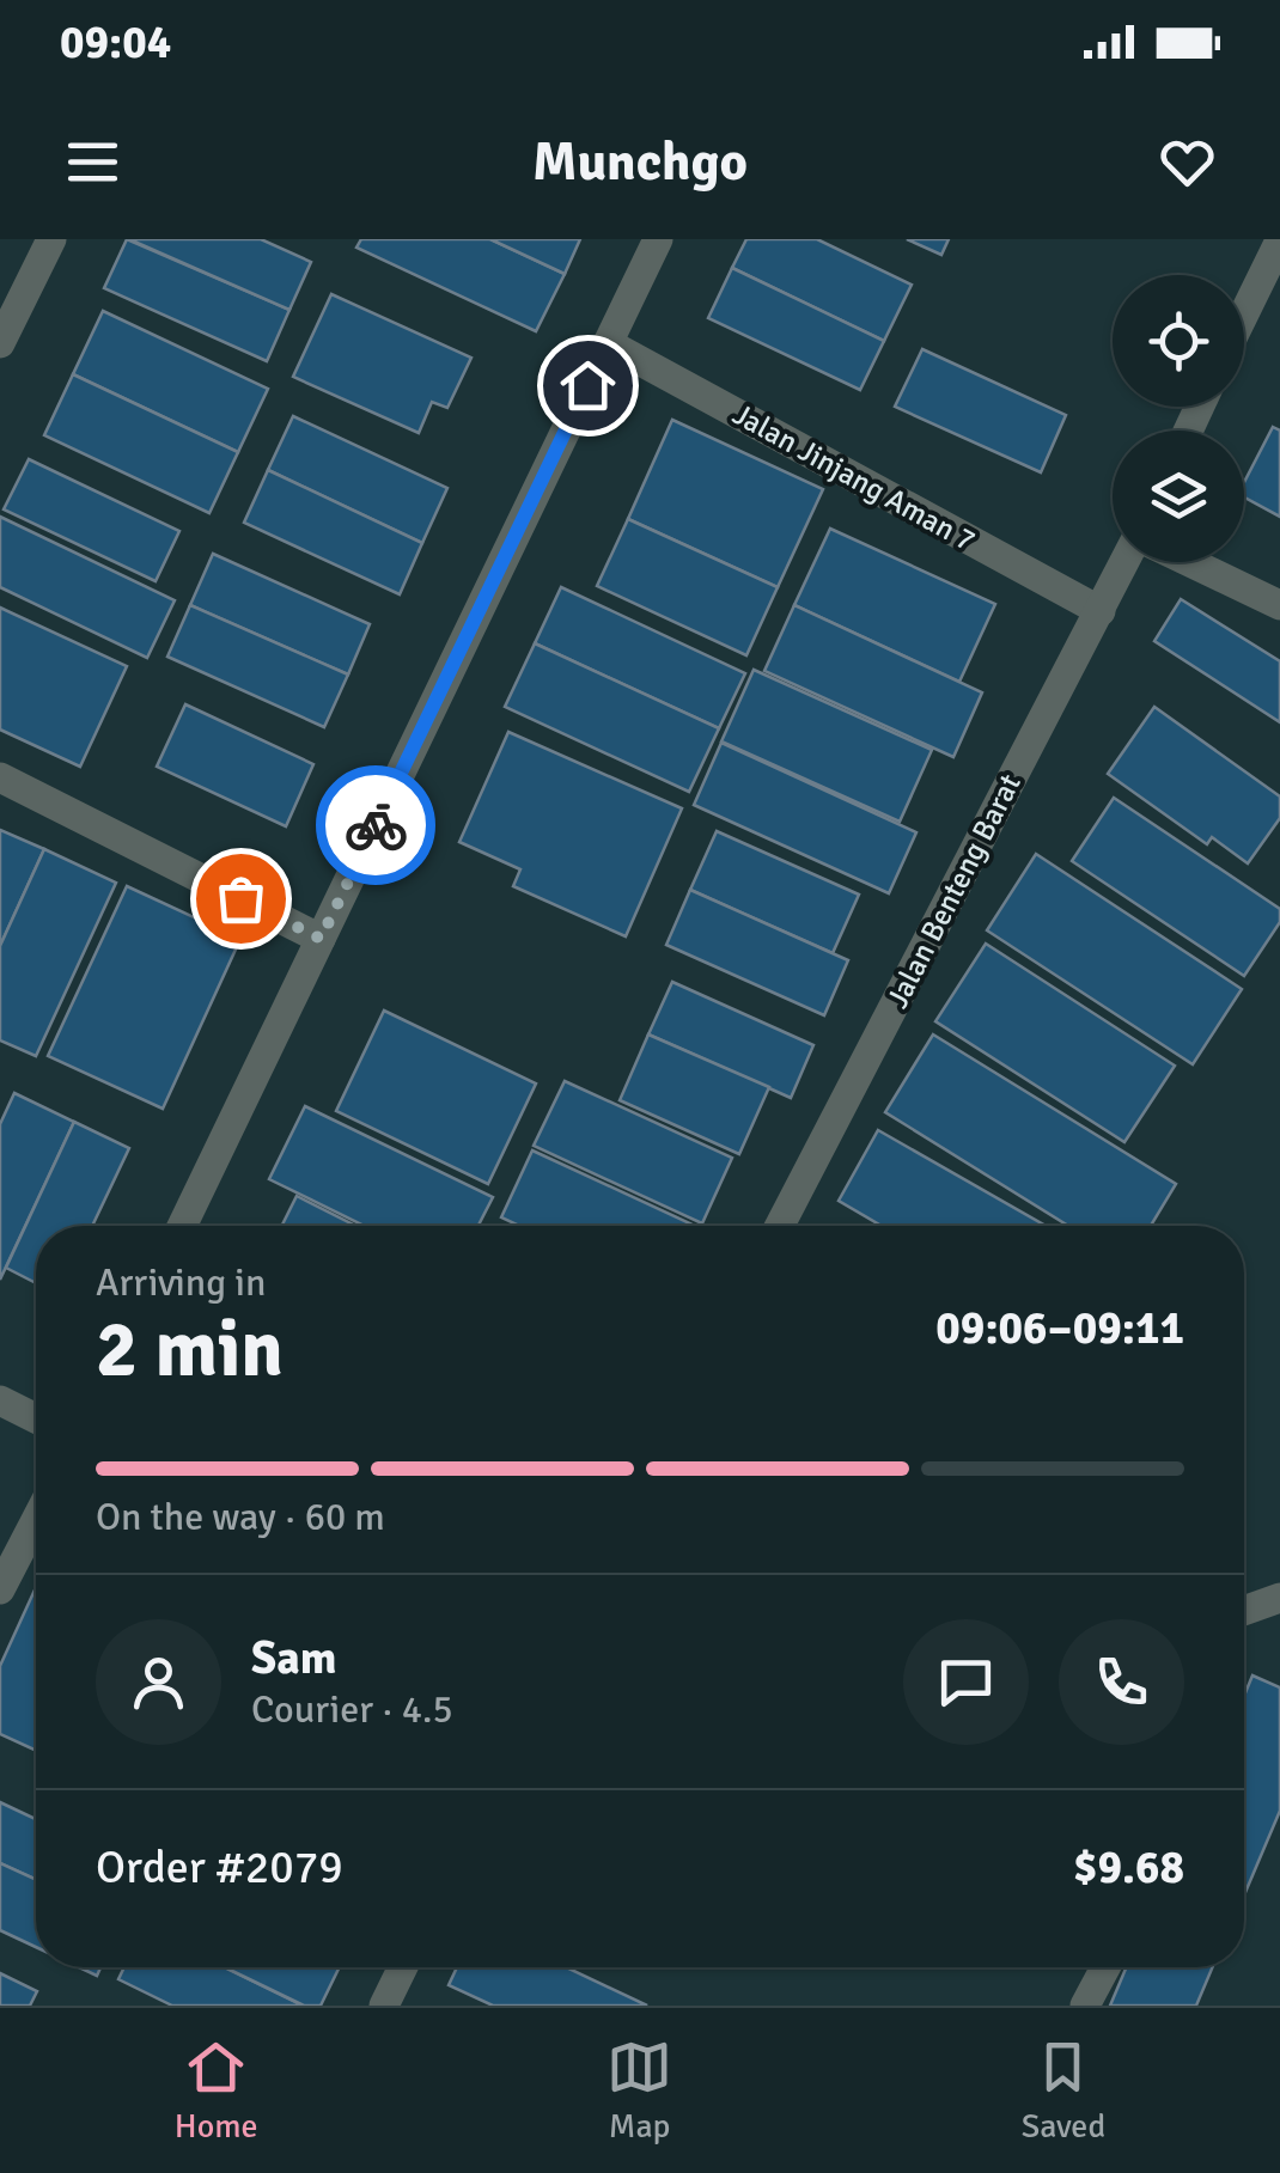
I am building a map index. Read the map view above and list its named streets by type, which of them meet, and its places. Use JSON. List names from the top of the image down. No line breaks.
{"streets":{"street":["Jalan Jinjang Aman 7","Jalan Benteng Barat"]},"crossings":[["Jalan Jinjang Aman 7","Jalan Benteng Barat"]],"page":{"status":"09:04","header":"Munchgo","heading":["2 min","Arriving in","09:06–09:11"],"panel":["Sam","Courier · 4.5","Order #2079","$9.68"],"bar":"On the way · 60 m","tabs":["Home","Map","Saved"]}}
